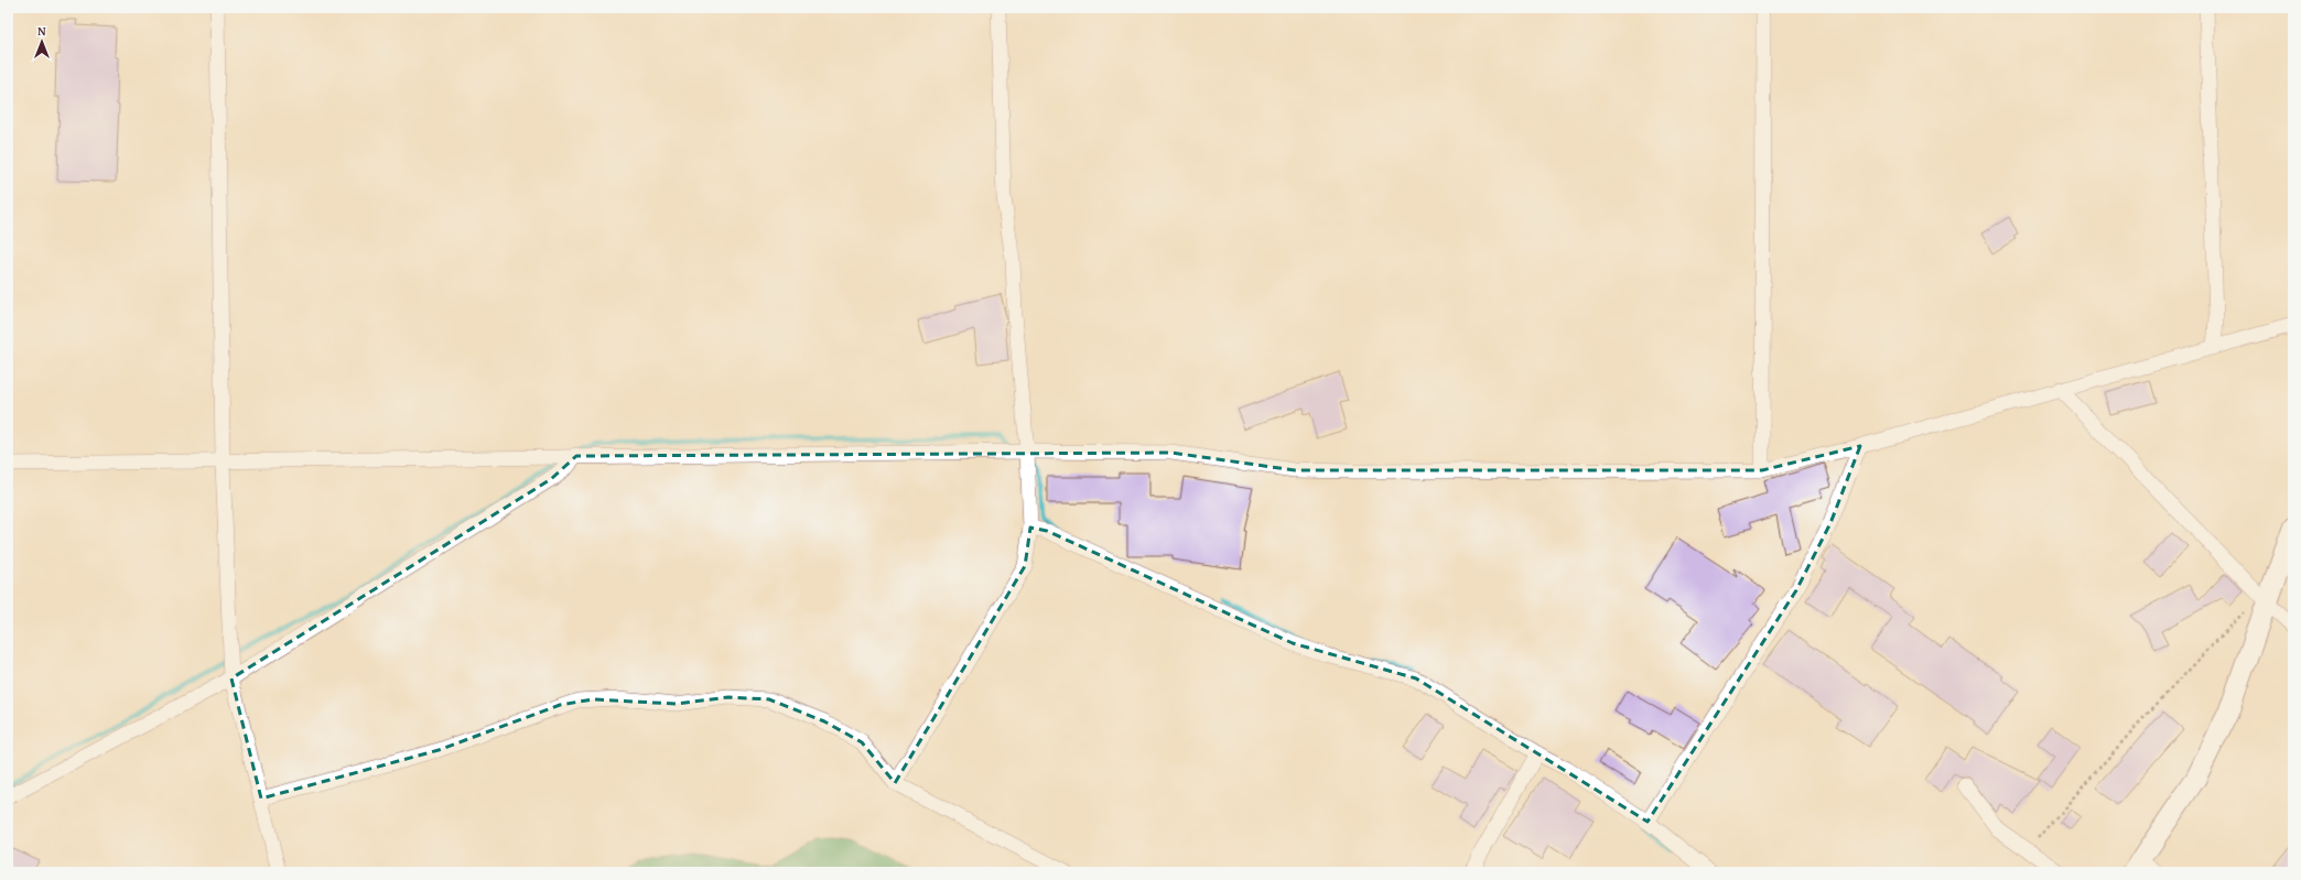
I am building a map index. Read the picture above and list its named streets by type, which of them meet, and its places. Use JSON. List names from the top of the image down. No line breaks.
{"north":"top"}
